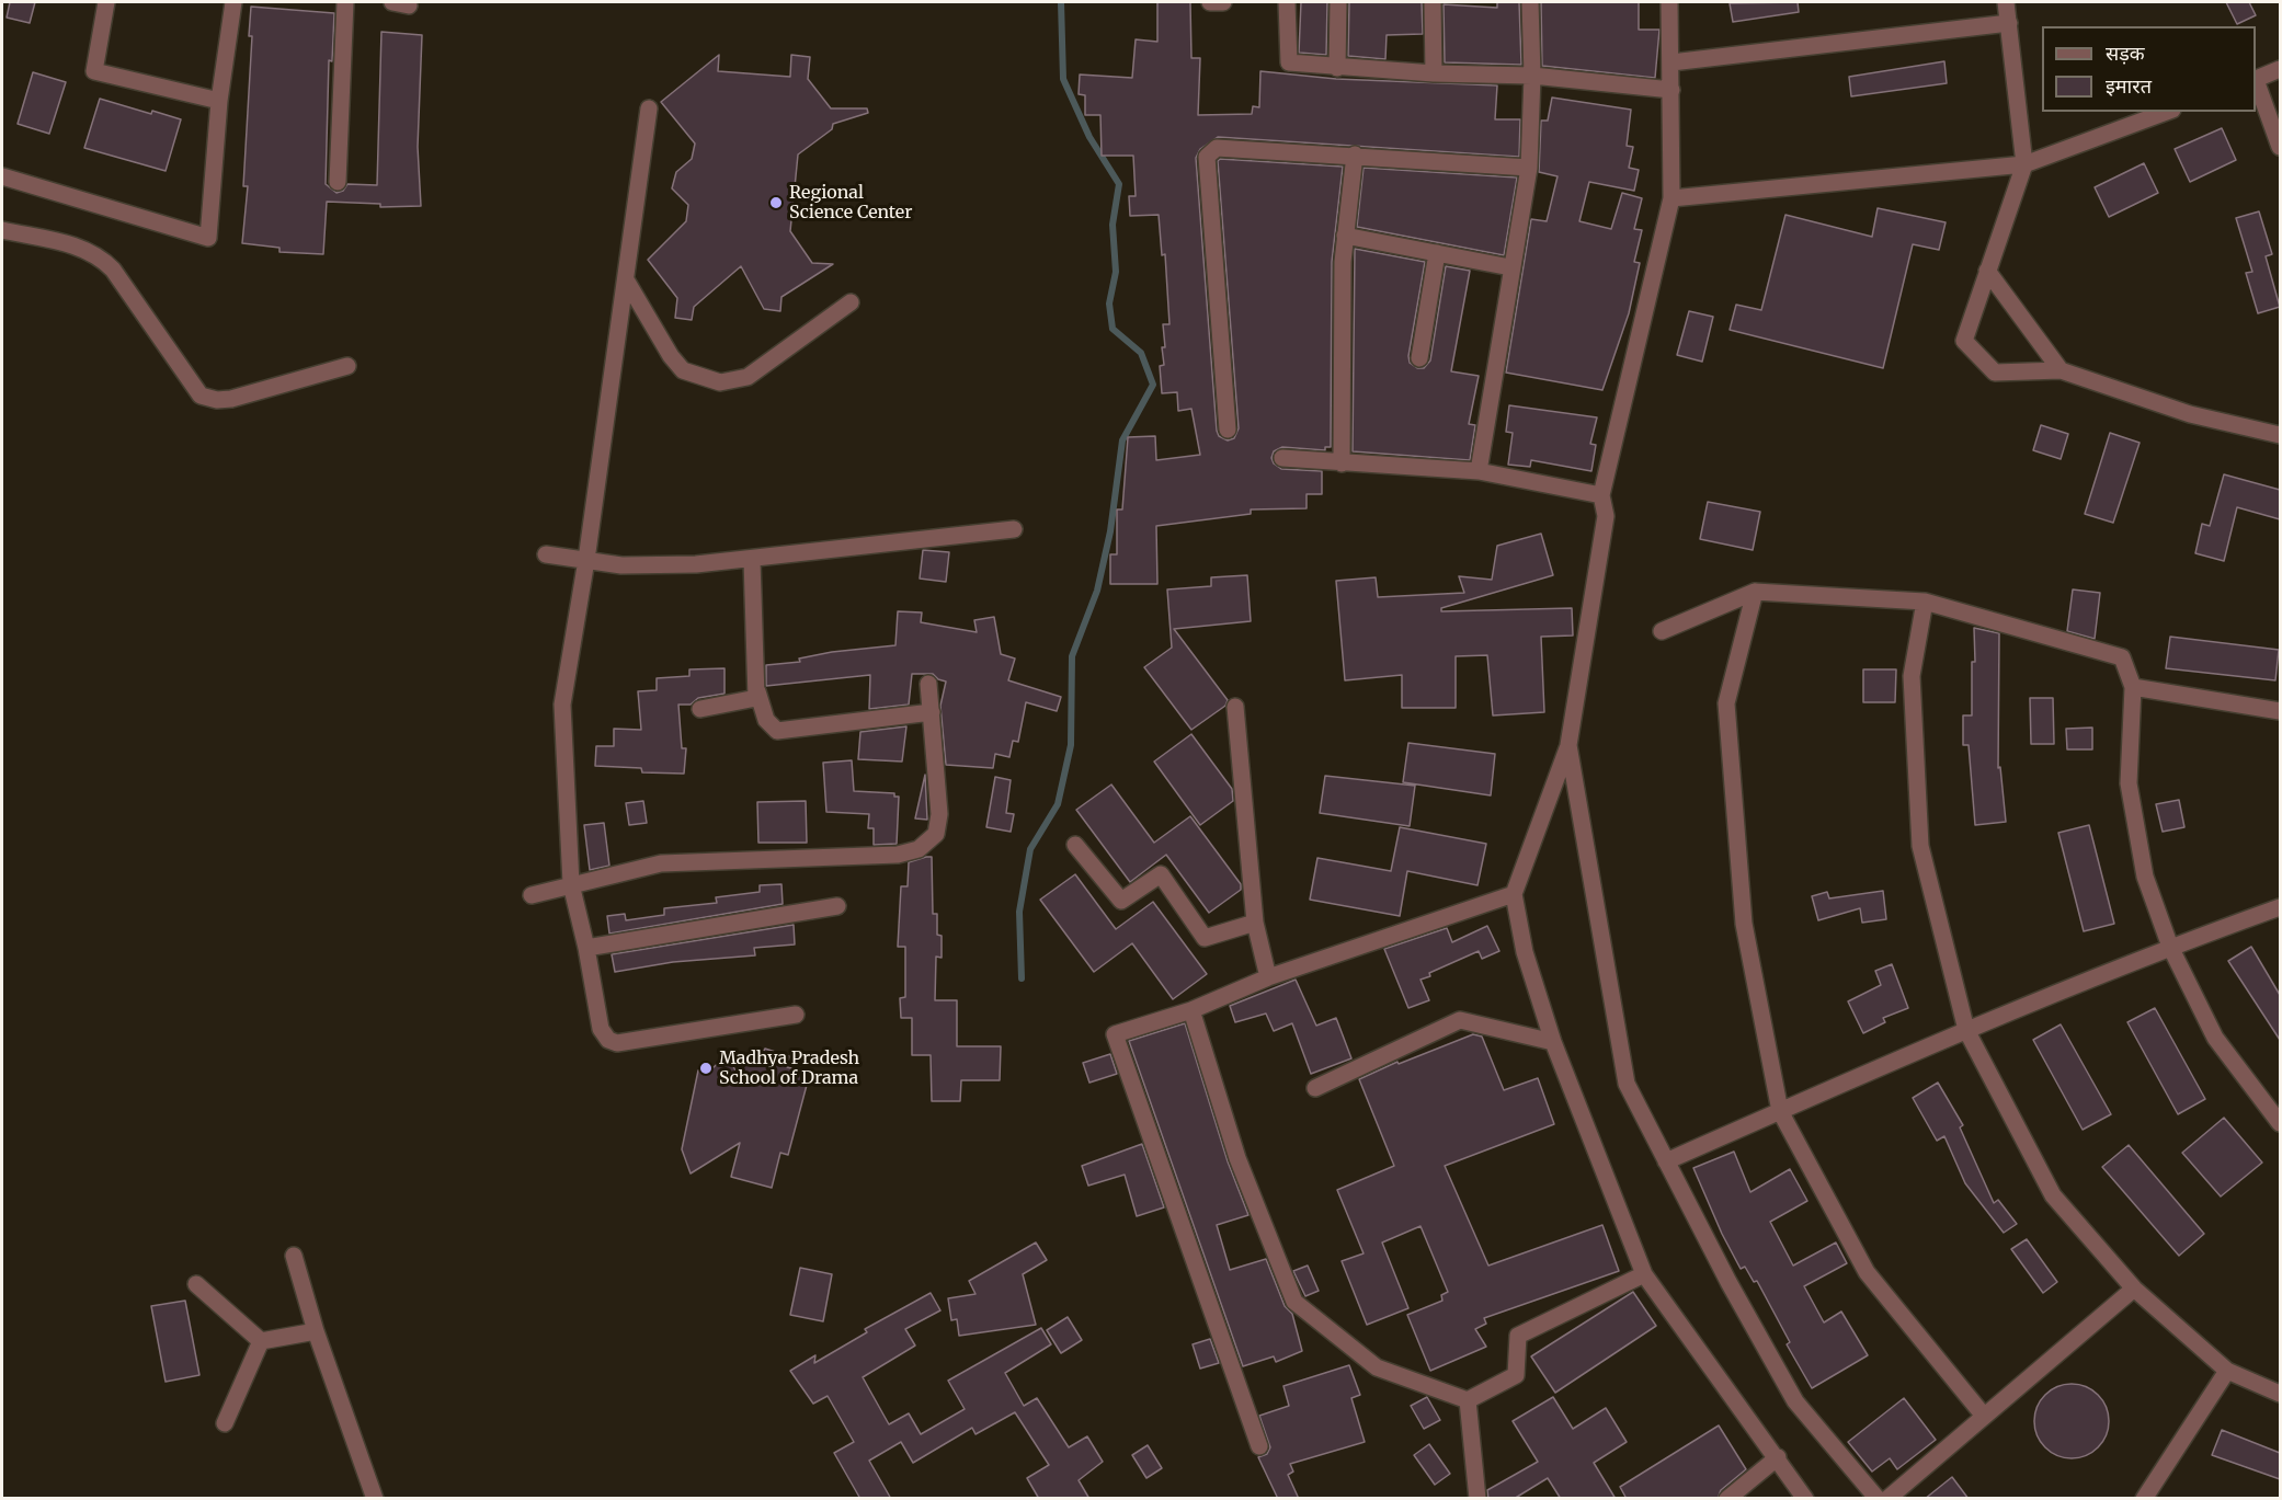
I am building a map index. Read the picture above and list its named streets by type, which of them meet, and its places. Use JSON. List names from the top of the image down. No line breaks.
{"places":["Regional Science Center","Madhya Pradesh School of Drama"],"legend":["सड़क","इमारत"]}
